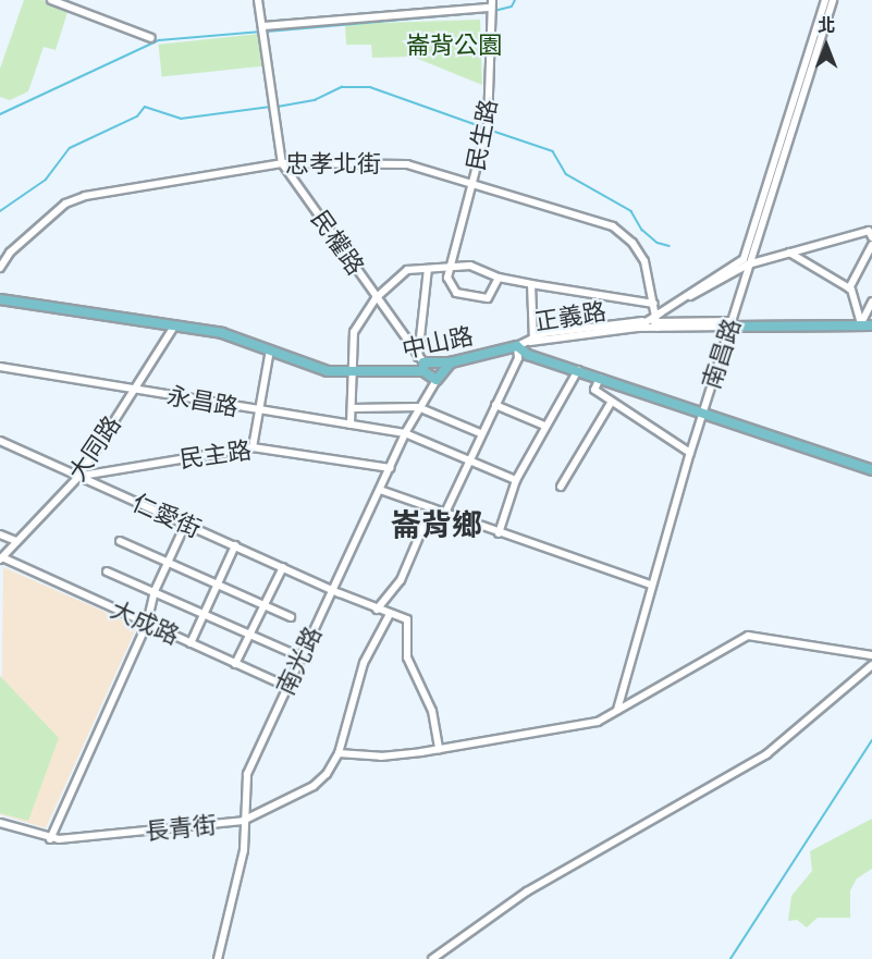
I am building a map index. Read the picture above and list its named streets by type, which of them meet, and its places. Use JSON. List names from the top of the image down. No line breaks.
{"streets":{"main road":["正義路","中山路"],"street":["民生路","忠孝北街","民權路","南昌路","永昌路","大同路","民主路","仁愛街","大成路","南光路","長青街"]},"crossings":[["民生路","忠孝北街"],["民生路","民權路"],["忠孝北街","民權路"],["忠孝北街","正義路"],["正義路","中山路"],["正義路","南昌路"],["中山路","大同路"],["永昌路","大同路"],["永昌路","南光路"],["大同路","民主路"],["大同路","仁愛街"],["大同路","大成路"],["民主路","仁愛街"],["民主路","南光路"],["仁愛街","南光路"],["仁愛街","長青街"],["大成路","南光路"],["南光路","長青街"]],"districts":["崙背鄉"],"parks":["崙背公園"],"north":"top"}
